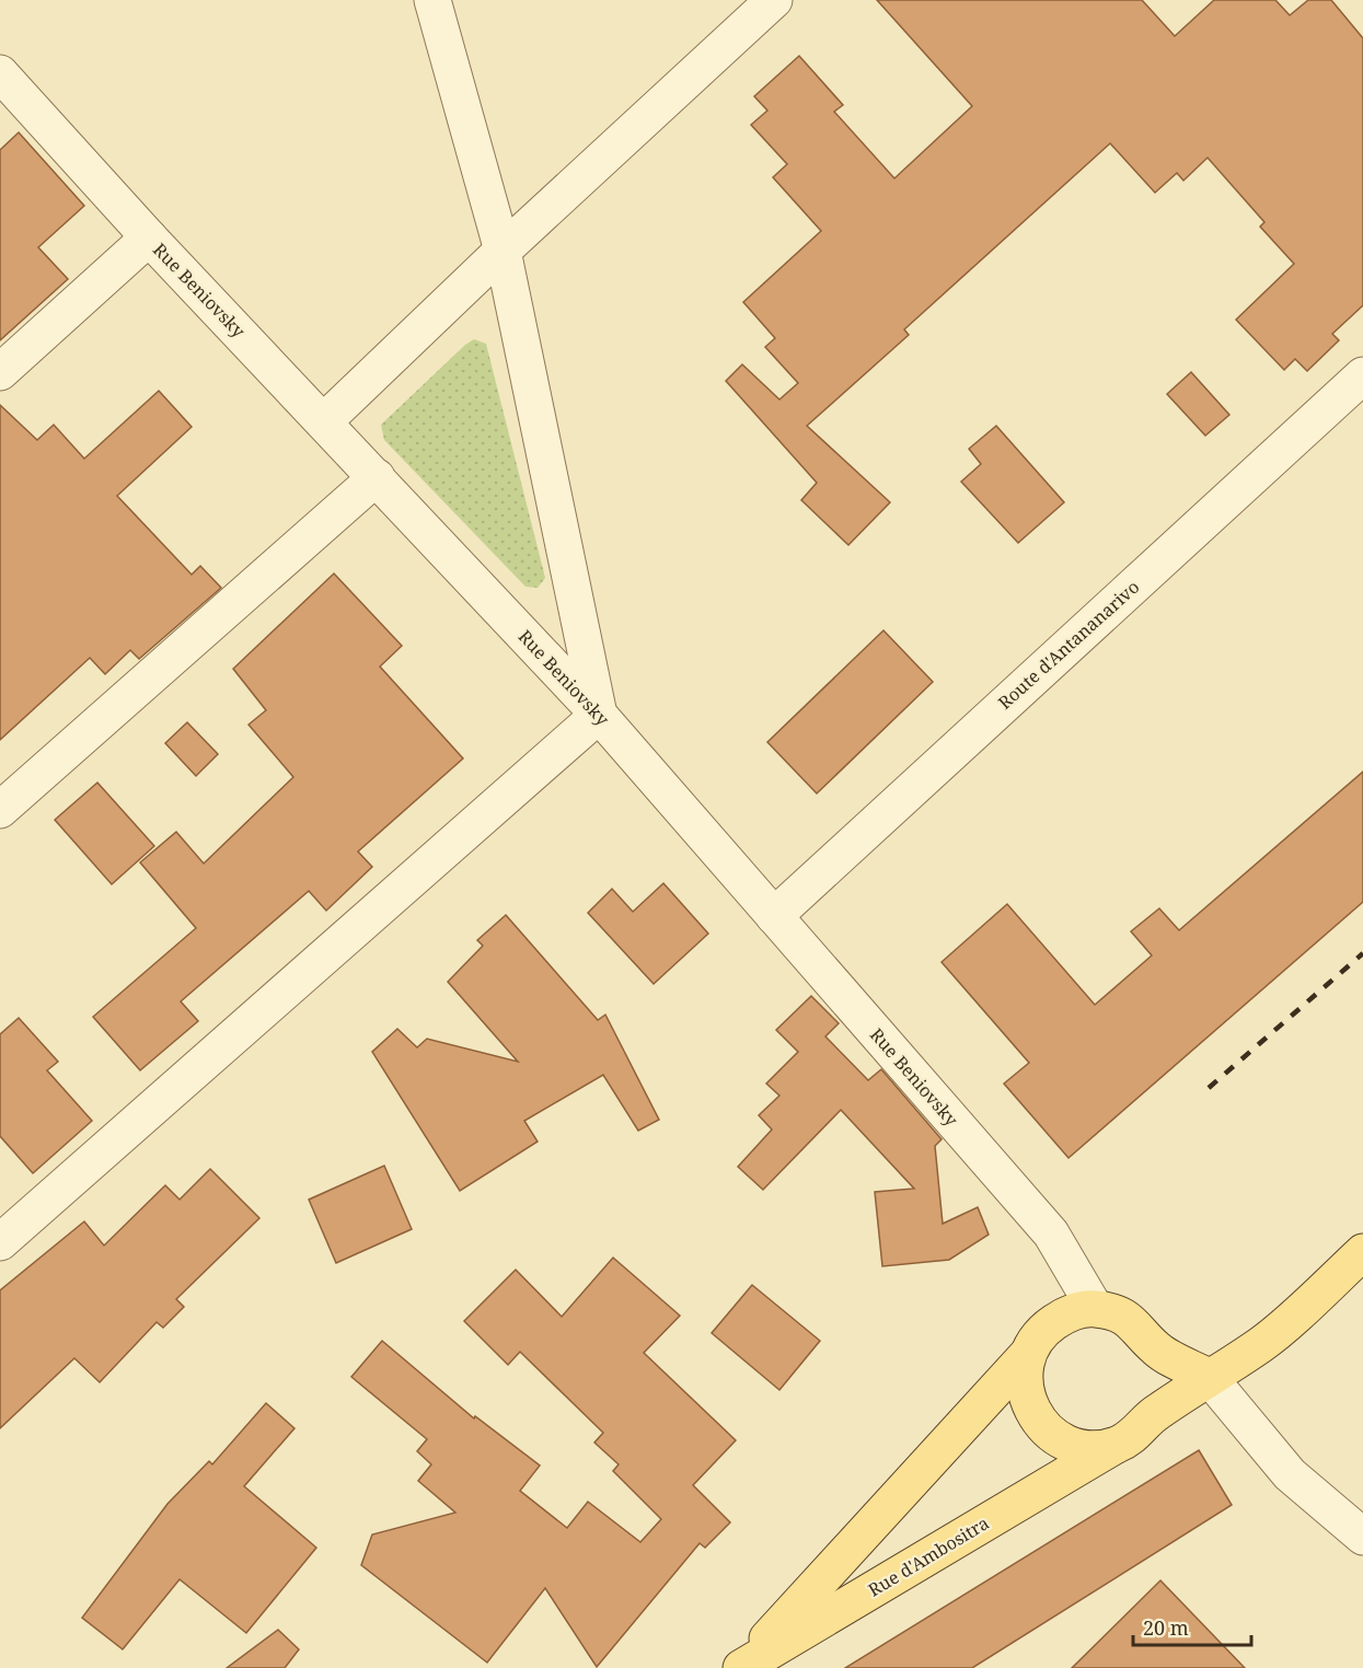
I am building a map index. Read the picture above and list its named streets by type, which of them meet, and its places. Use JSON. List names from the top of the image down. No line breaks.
{"streets":{"main road":["Rue d'Ambositra"],"street":["Rue Beniovsky","Route d'Antananarivo"]},"crossings":[["Rue Beniovsky","Route d'Antananarivo"],["Rue Beniovsky","Rue d'Ambositra"]],"scale_bar":"20 m"}
